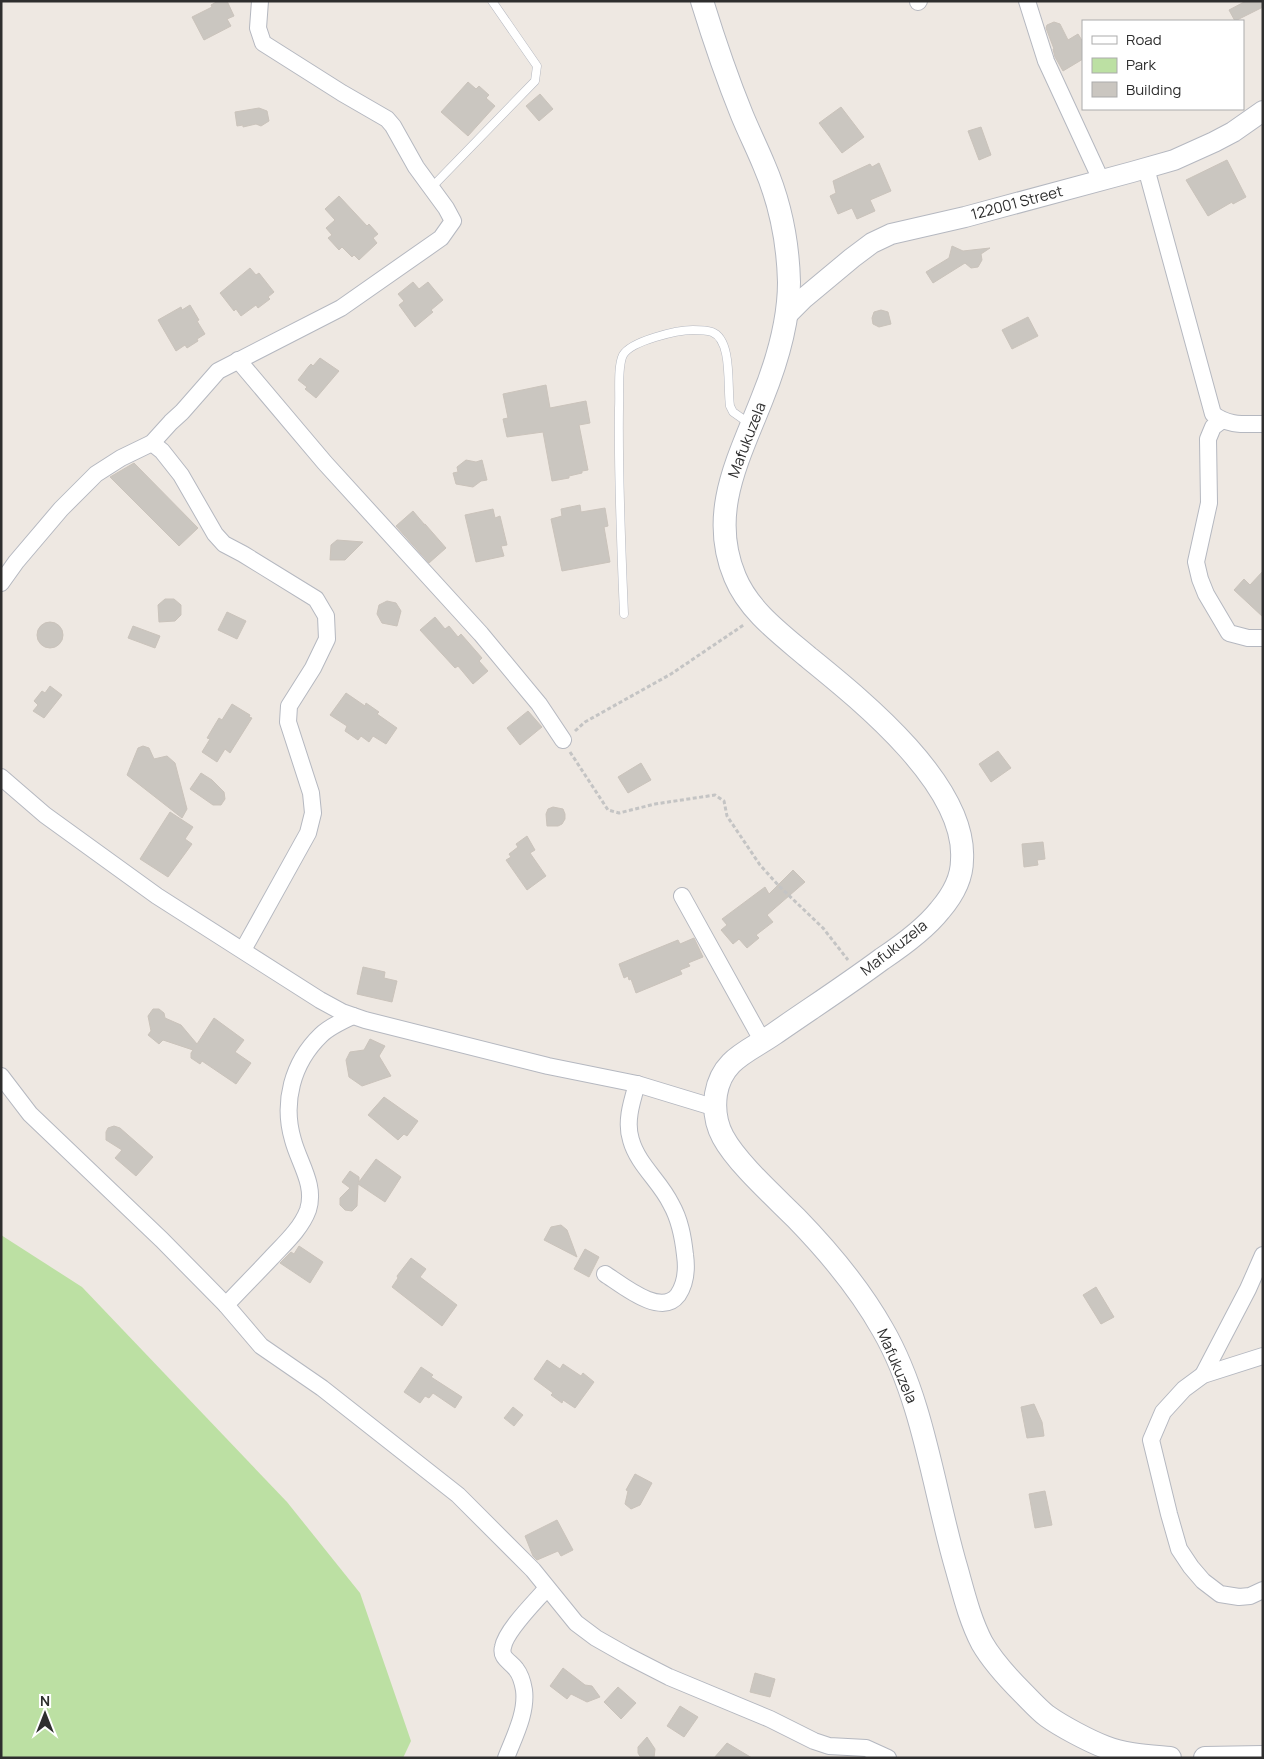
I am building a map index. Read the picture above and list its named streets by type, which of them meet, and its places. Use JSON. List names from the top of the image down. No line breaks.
{"streets":{"main road":["Mafukuzela"],"street":["122001 Street"]},"crossings":[["122001 Street","Mafukuzela"]],"legend":["Road","Park","Building"],"north":"top"}
